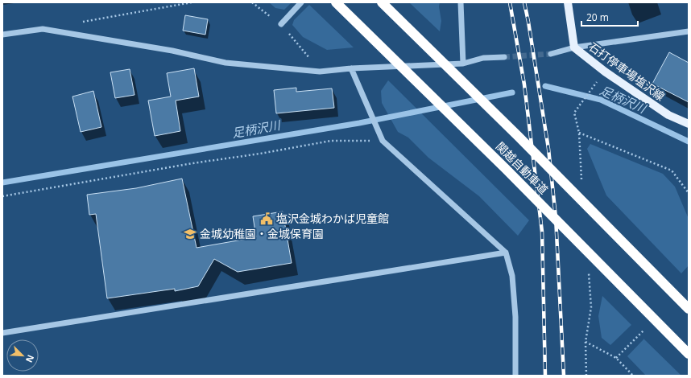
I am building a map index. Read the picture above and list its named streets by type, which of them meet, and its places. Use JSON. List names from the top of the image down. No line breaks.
{"streets":{"highway":["関越自動車道"],"main road":["石打停車場塩沢線"]},"water":["足柄沢川"],"places":{"public building":["塩沢金城わかば児童館"],"school or university":["金城幼稚園・金城保育園"]},"scale_bar":"20 m","north":"bottom right"}
